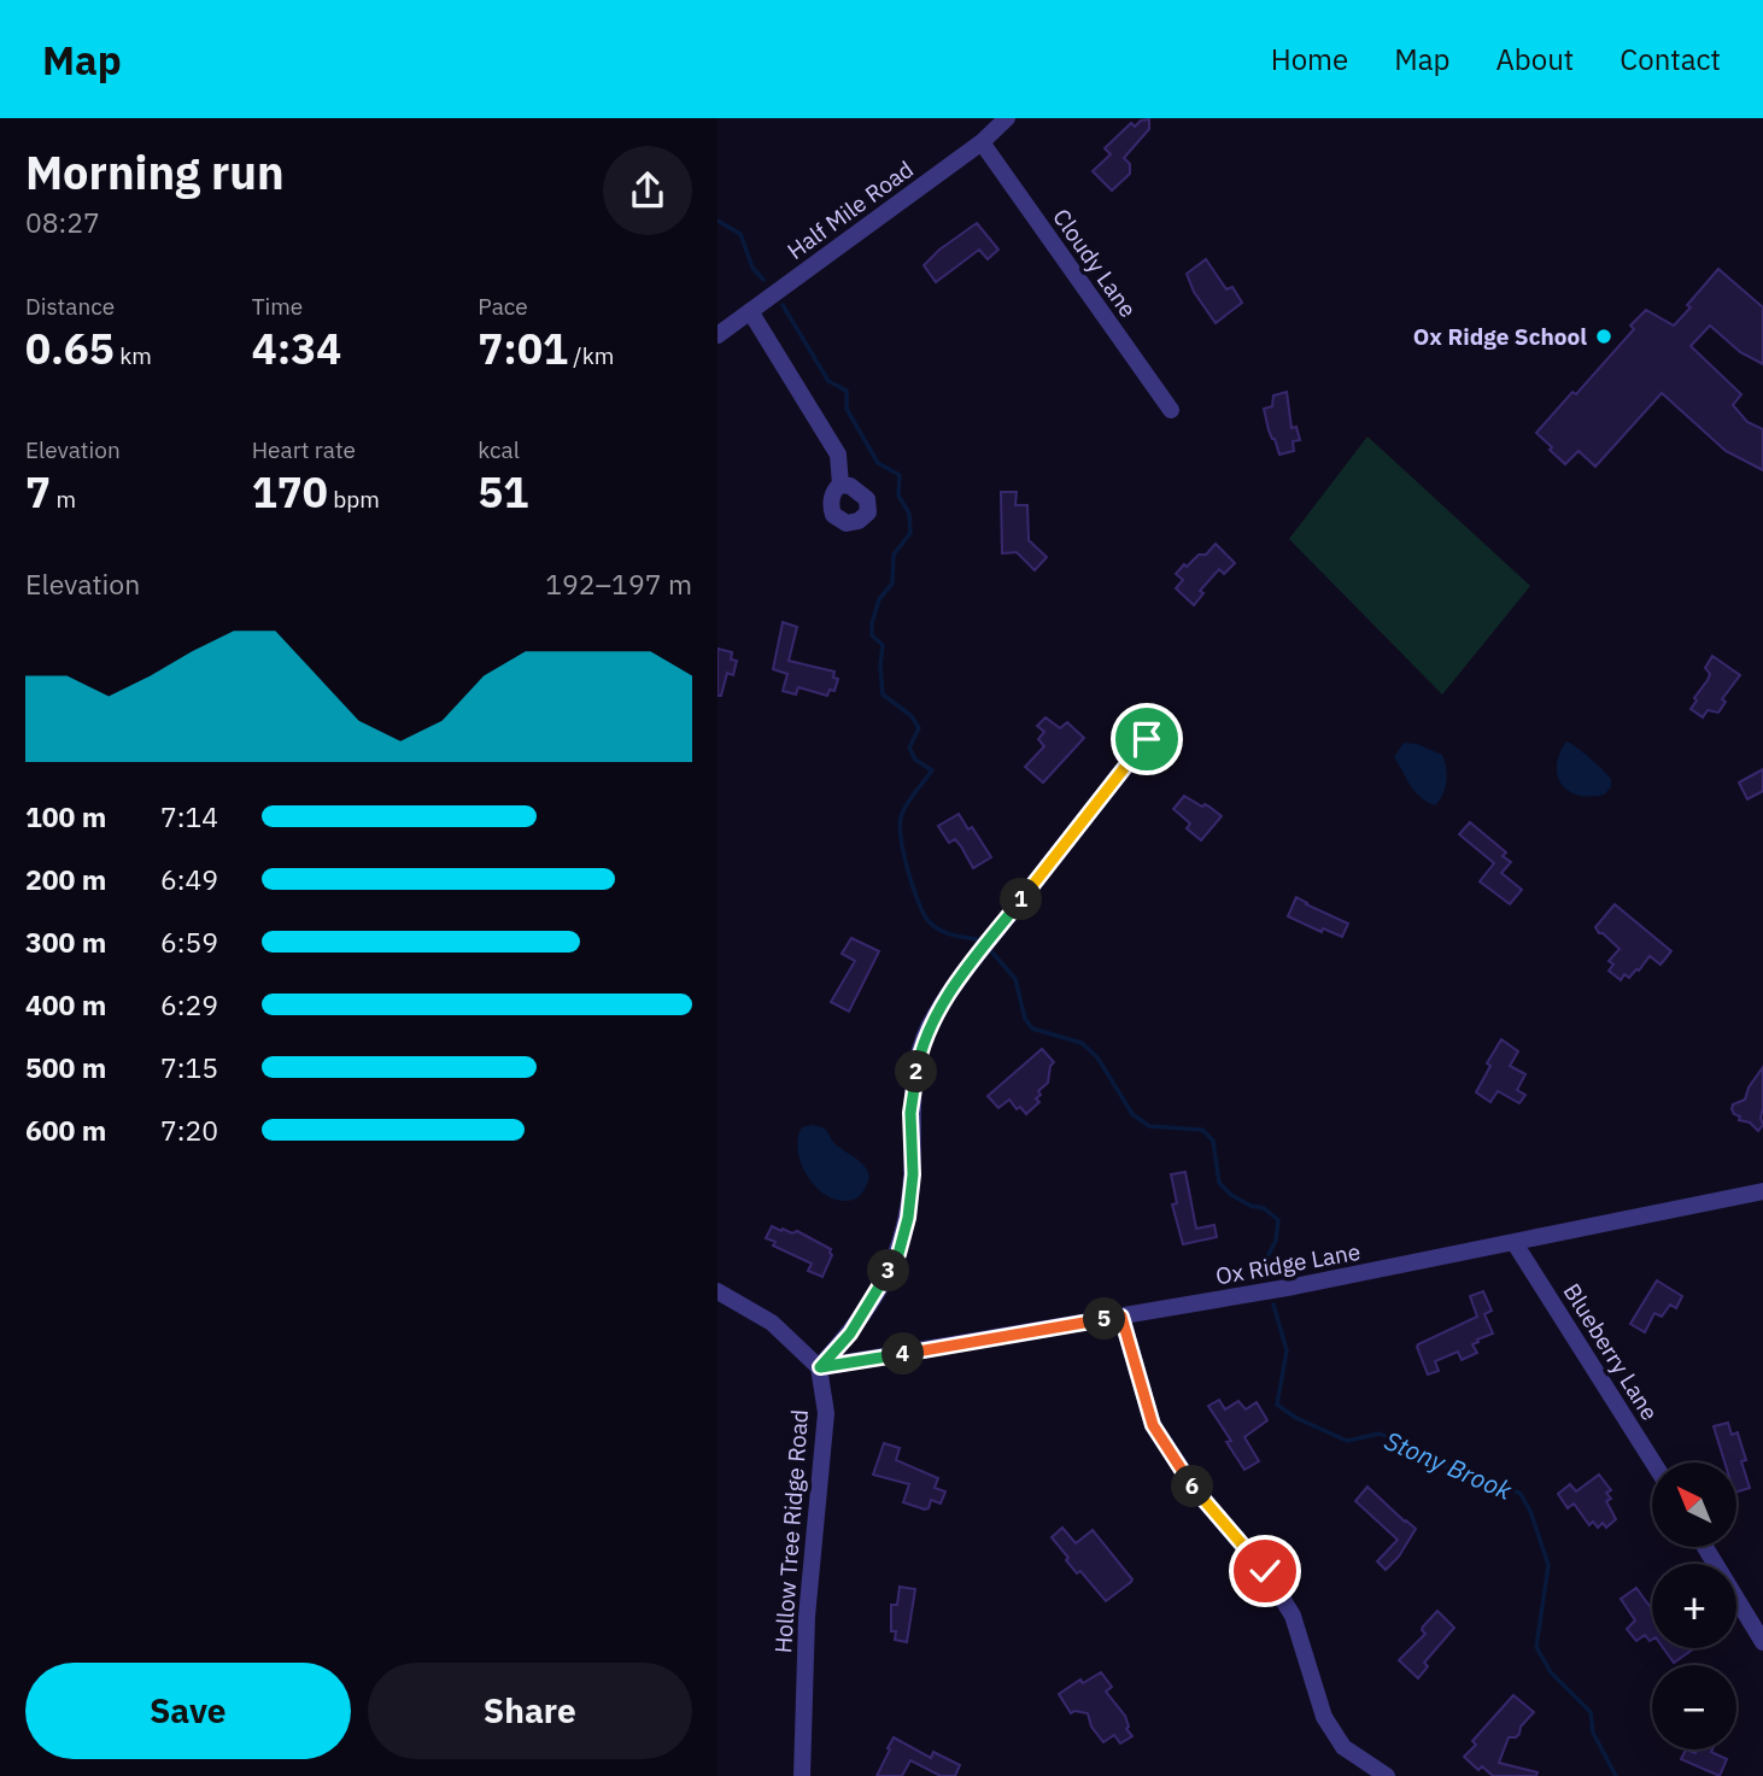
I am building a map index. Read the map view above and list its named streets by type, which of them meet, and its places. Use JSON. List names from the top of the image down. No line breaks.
{"streets":{"street":["Half Mile Road","Cloudy Lane","Ox Ridge Lane","Blueberry Lane","Hollow Tree Ridge Road"]},"crossings":[["Half Mile Road","Cloudy Lane"],["Ox Ridge Lane","Blueberry Lane"],["Ox Ridge Lane","Hollow Tree Ridge Road"]],"water":["Stony Brook"],"places":["Ox Ridge School"],"north":"top left","page":{"header":"Map","nav":["Home","Map","About","Contact"],"heading":["Morning run","08:27"],"stats":[["Distance","0.65 km"],["Time","4:34"],["Pace","7:01 /km"],["Elevation","7 m"],["Heart rate","170 bpm"],["kcal","51"]],"chart":["Elevation","192–197 m"],"list":[{"name":"100 m","note":"7:14"},{"name":"200 m","note":"6:49"},{"name":"300 m","note":"6:59"},{"name":"400 m","note":"6:29"},{"name":"500 m","note":"7:15"},{"name":"600 m","note":"7:20"}],"pins":["1","2","3","5","4","6"],"map_buttons":["+","−"],"buttons":["Save","Share"]}}
